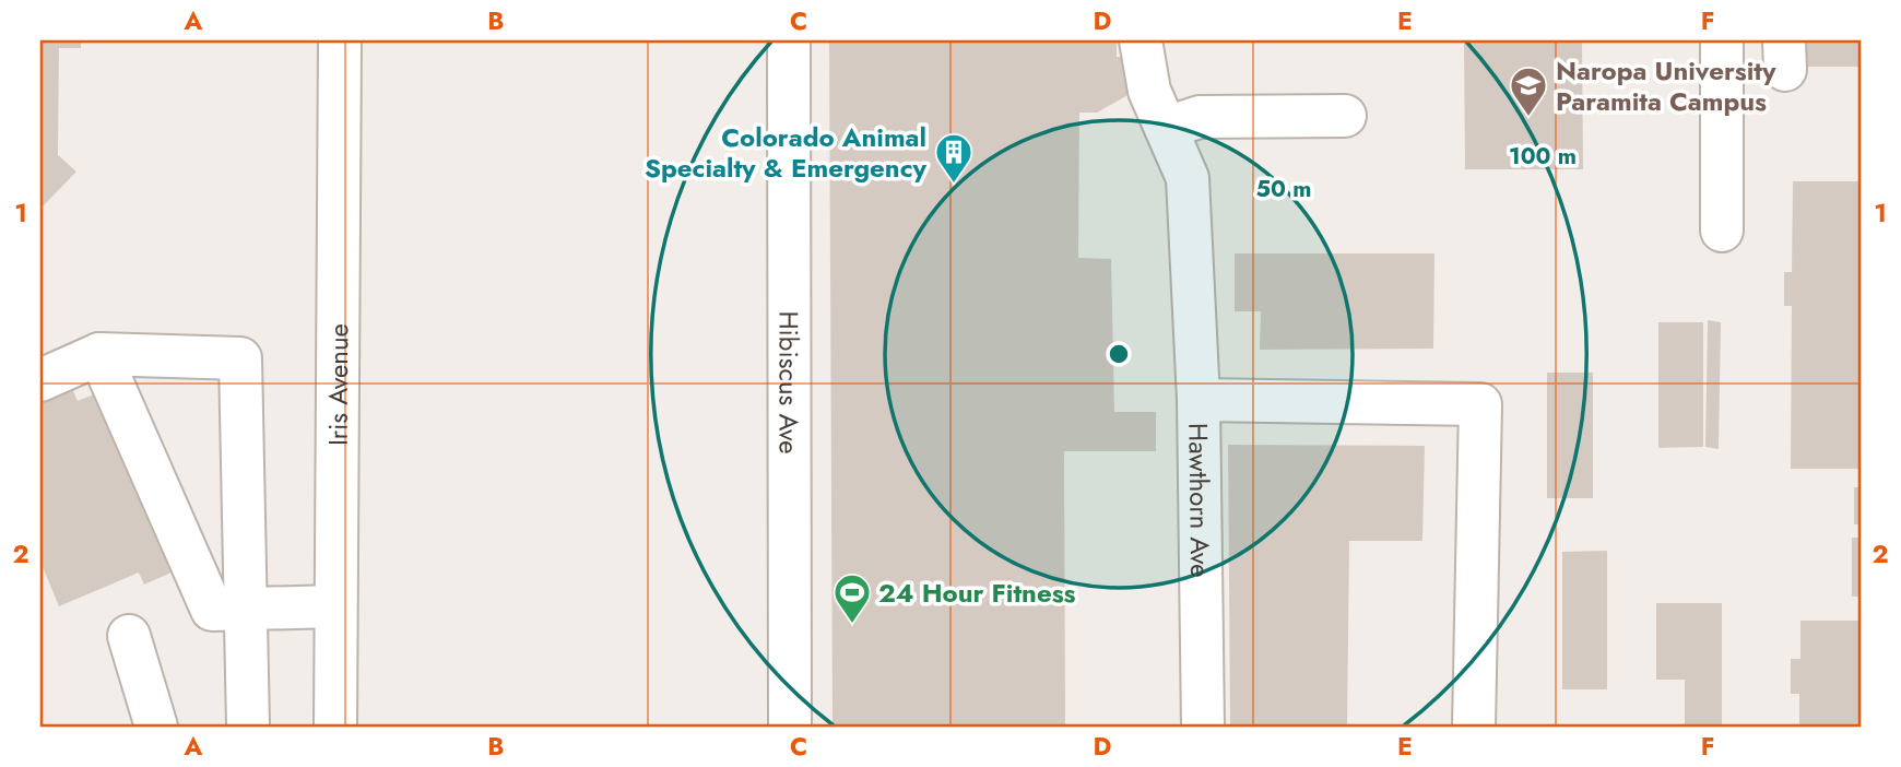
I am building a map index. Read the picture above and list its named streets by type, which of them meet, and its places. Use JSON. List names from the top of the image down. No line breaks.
{"streets":{"street":["Iris Avenue","Hibiscus Ave","Hawthorn Ave"]},"places":{"school or university":["Naropa University Paramita Campus"],"building":["Colorado Animal Specialty & Emergency"],"sports":["24 Hour Fitness"]},"grid":{"columns":["A","B","C","D","E","F"],"rows":["1","2"]},"rings":["100 m","50 m"]}
